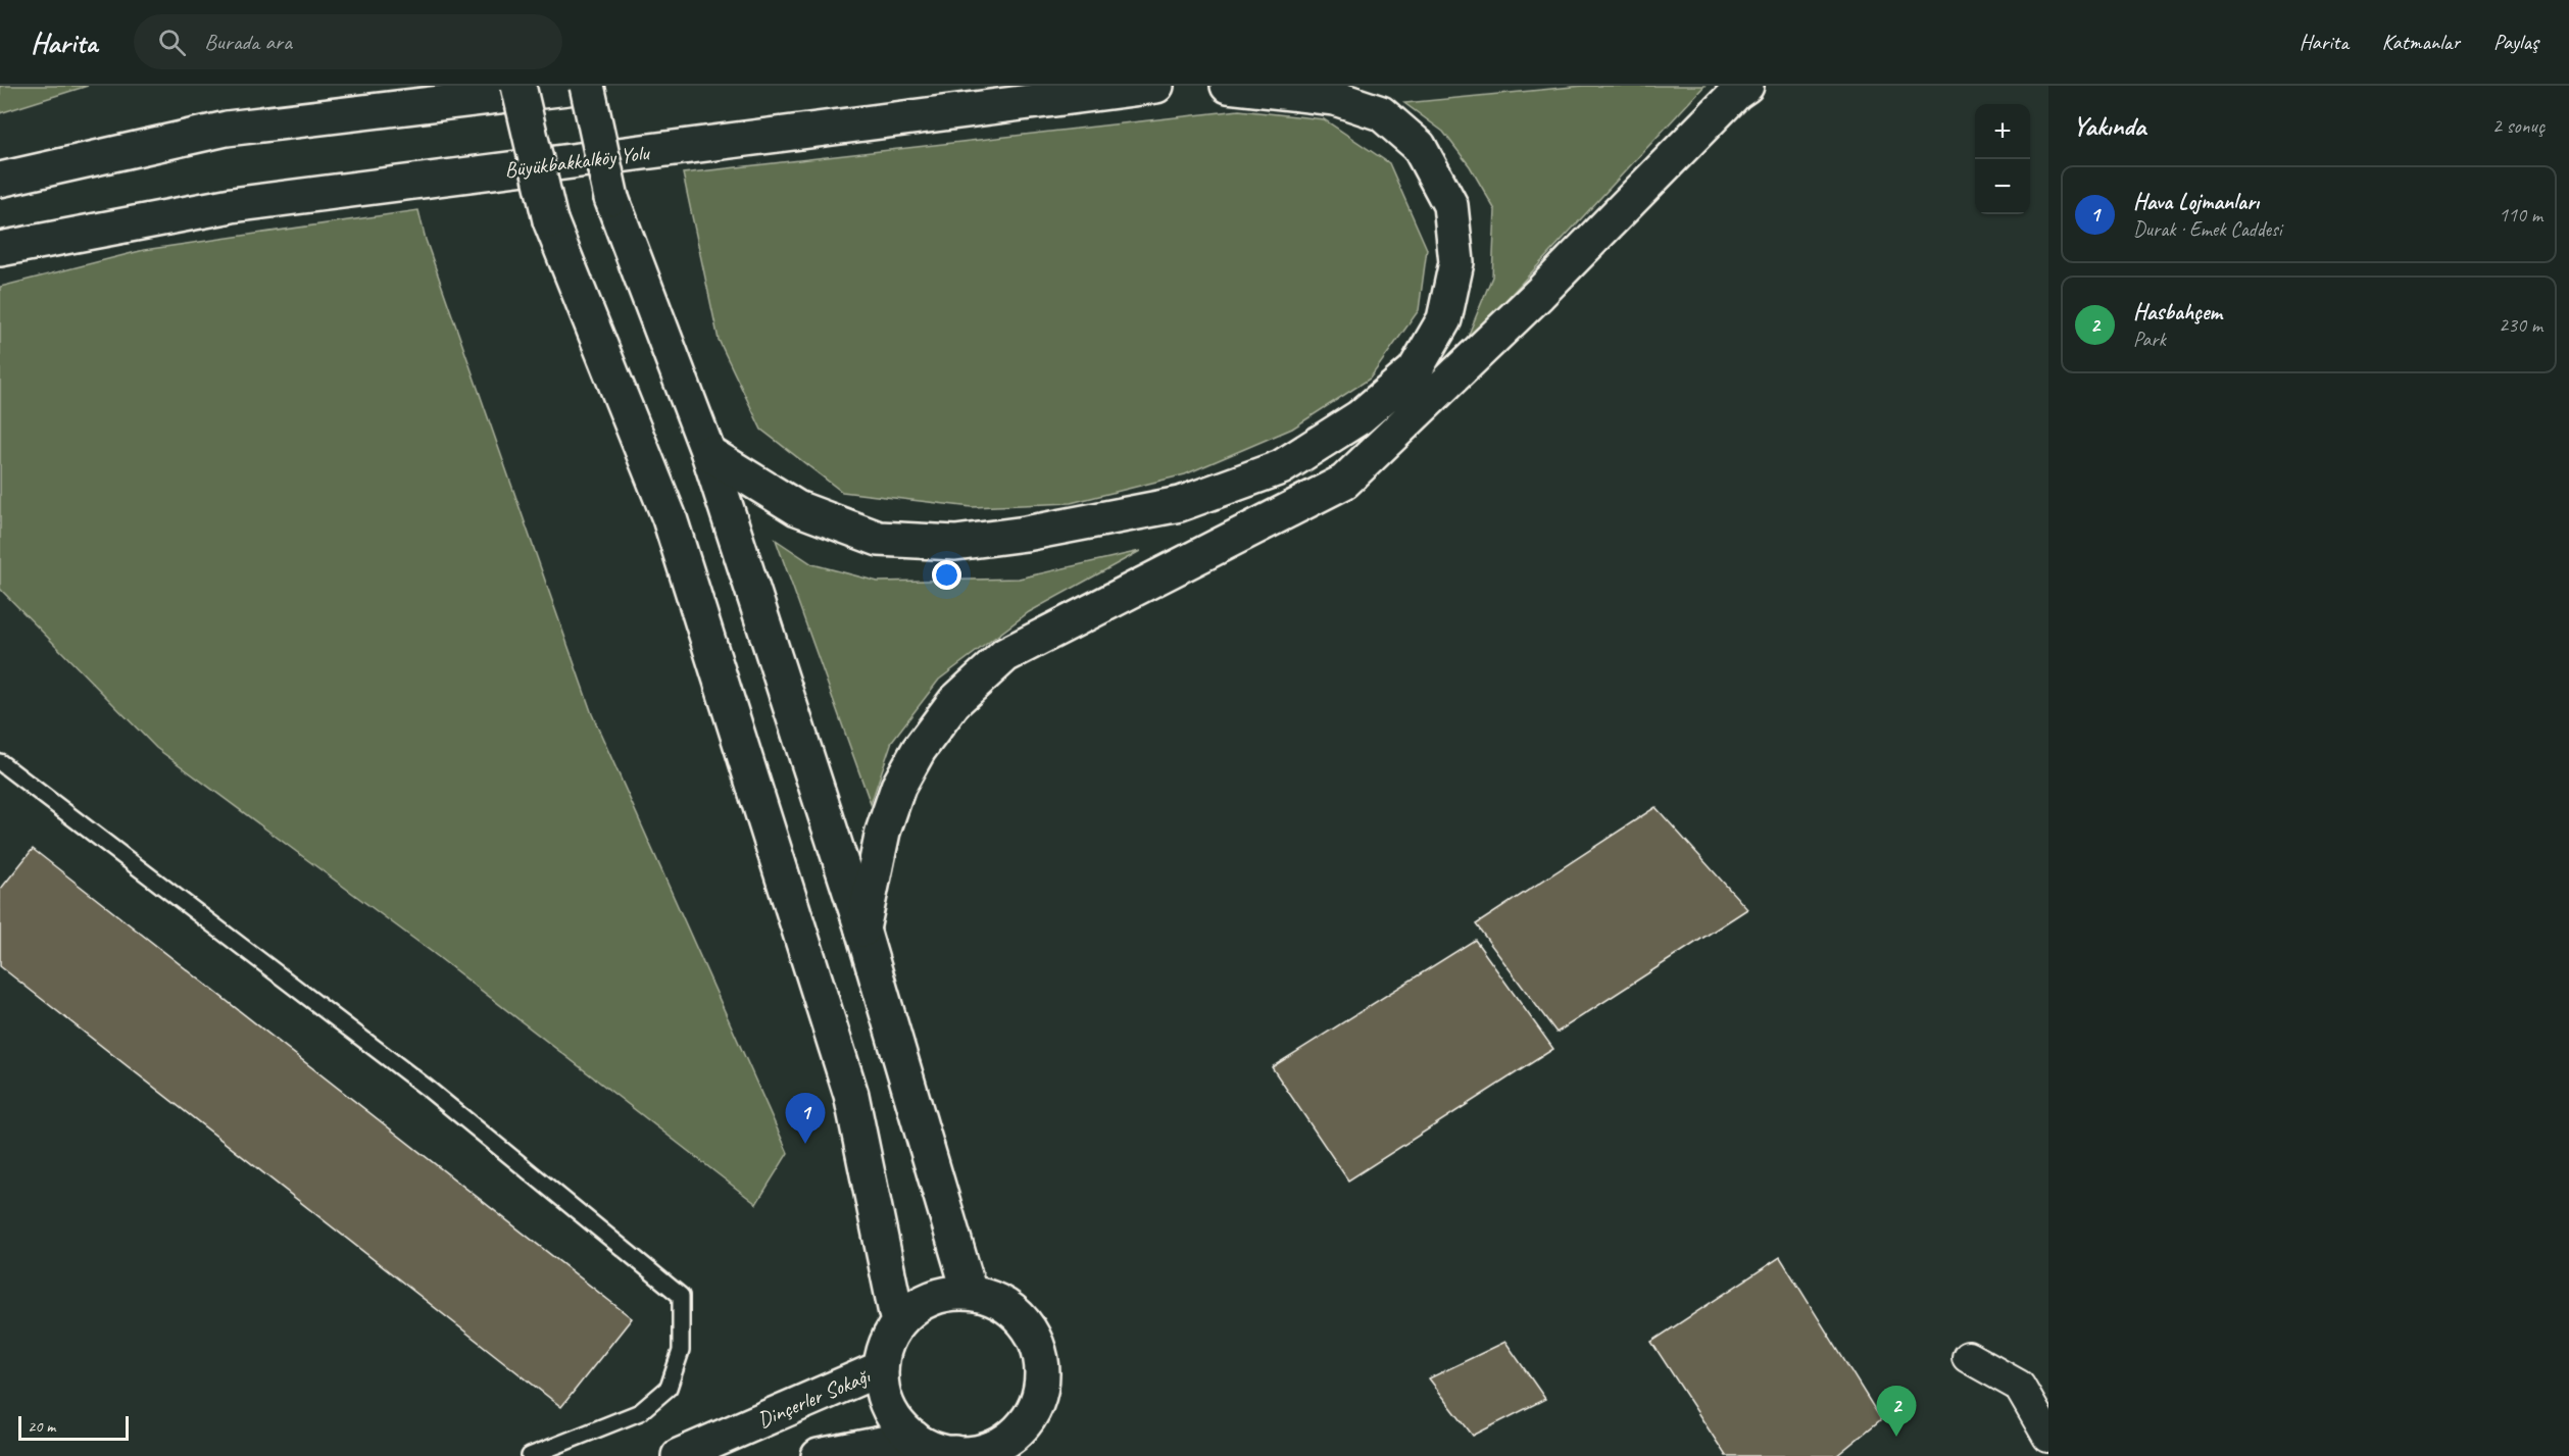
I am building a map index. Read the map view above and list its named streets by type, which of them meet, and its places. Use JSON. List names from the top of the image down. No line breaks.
{"streets":{"main road":["Büyükbakkalköy Yolu","Dinçerler Sokağı"]},"scale_bar":"20 m","page":{"header":"Harita","search":"Burada ara","nav":["Harita","Katmanlar","Paylaş"],"heading":["Yakında","2 sonuç"],"map_buttons":["+","−"],"list":[{"mark":"1","name":"Hava Lojmanları","note":"Durak · Emek Caddesi","value":"110 m"},{"mark":"2","name":"Hasbahçem","note":"Park","value":"230 m"}],"pins":["1","2"],"scale":"20 m"}}
